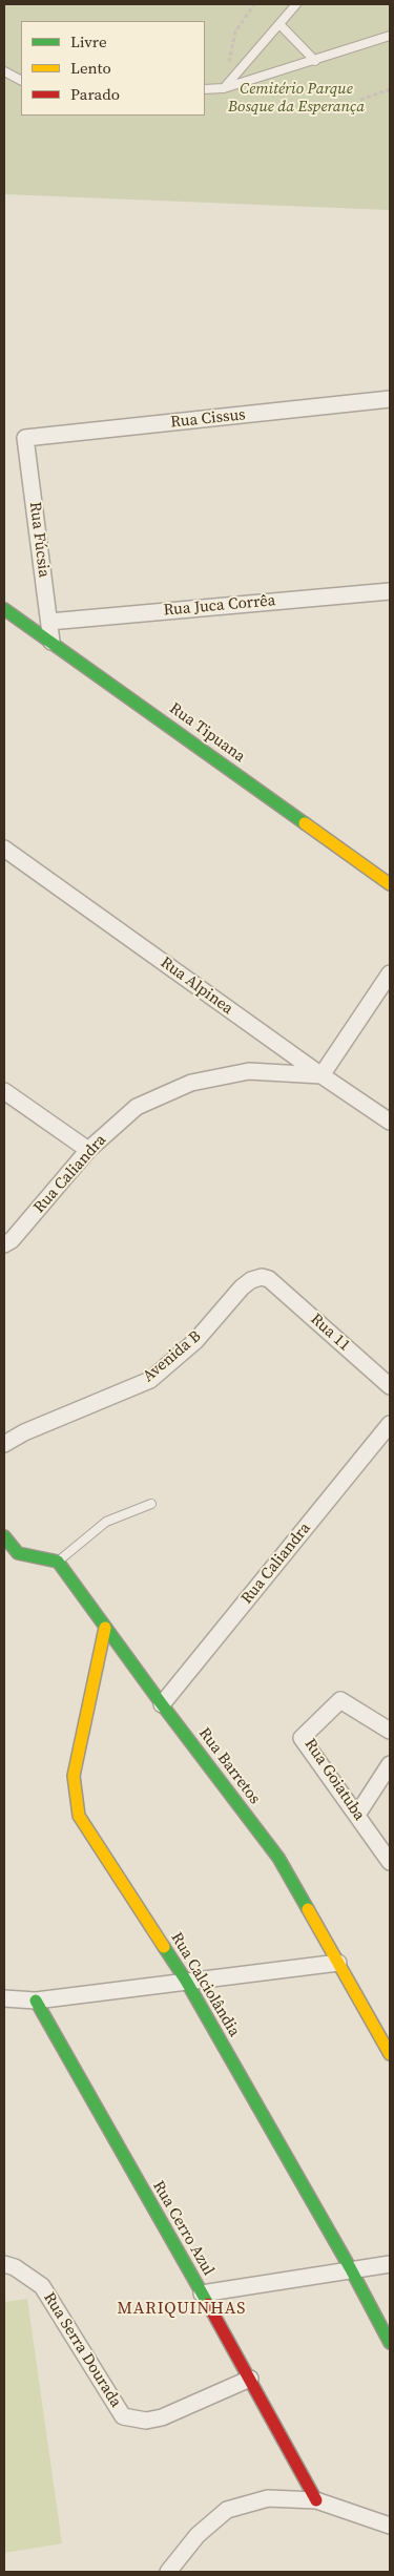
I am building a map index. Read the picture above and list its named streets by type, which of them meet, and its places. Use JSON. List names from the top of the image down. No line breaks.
{"streets":{"street":["Rua Cissus","Rua Fúcsia","Rua Juca Corrêa","Rua Tipuana","Rua Alpinea","Rua Caliandra","Rua 11","Avenida B","Rua Barretos","Rua Goiatuba","Rua Calciolândia","Rua Cerro Azul","Rua Serra Dourada"]},"crossings":[["Rua Cissus","Rua Fúcsia"],["Rua Fúcsia","Rua Juca Corrêa"],["Rua Fúcsia","Rua Tipuana"],["Rua Alpinea","Rua Caliandra"],["Rua Caliandra","Rua Barretos"],["Rua 11","Avenida B"],["Rua Barretos","Rua Calciolândia"],["Rua Cerro Azul","Rua Serra Dourada"]],"districts":["MARIQUINHAS"],"parks":["Cemitério Parque Bosque da Esperança"],"legend":["Livre","Lento","Parado"]}
